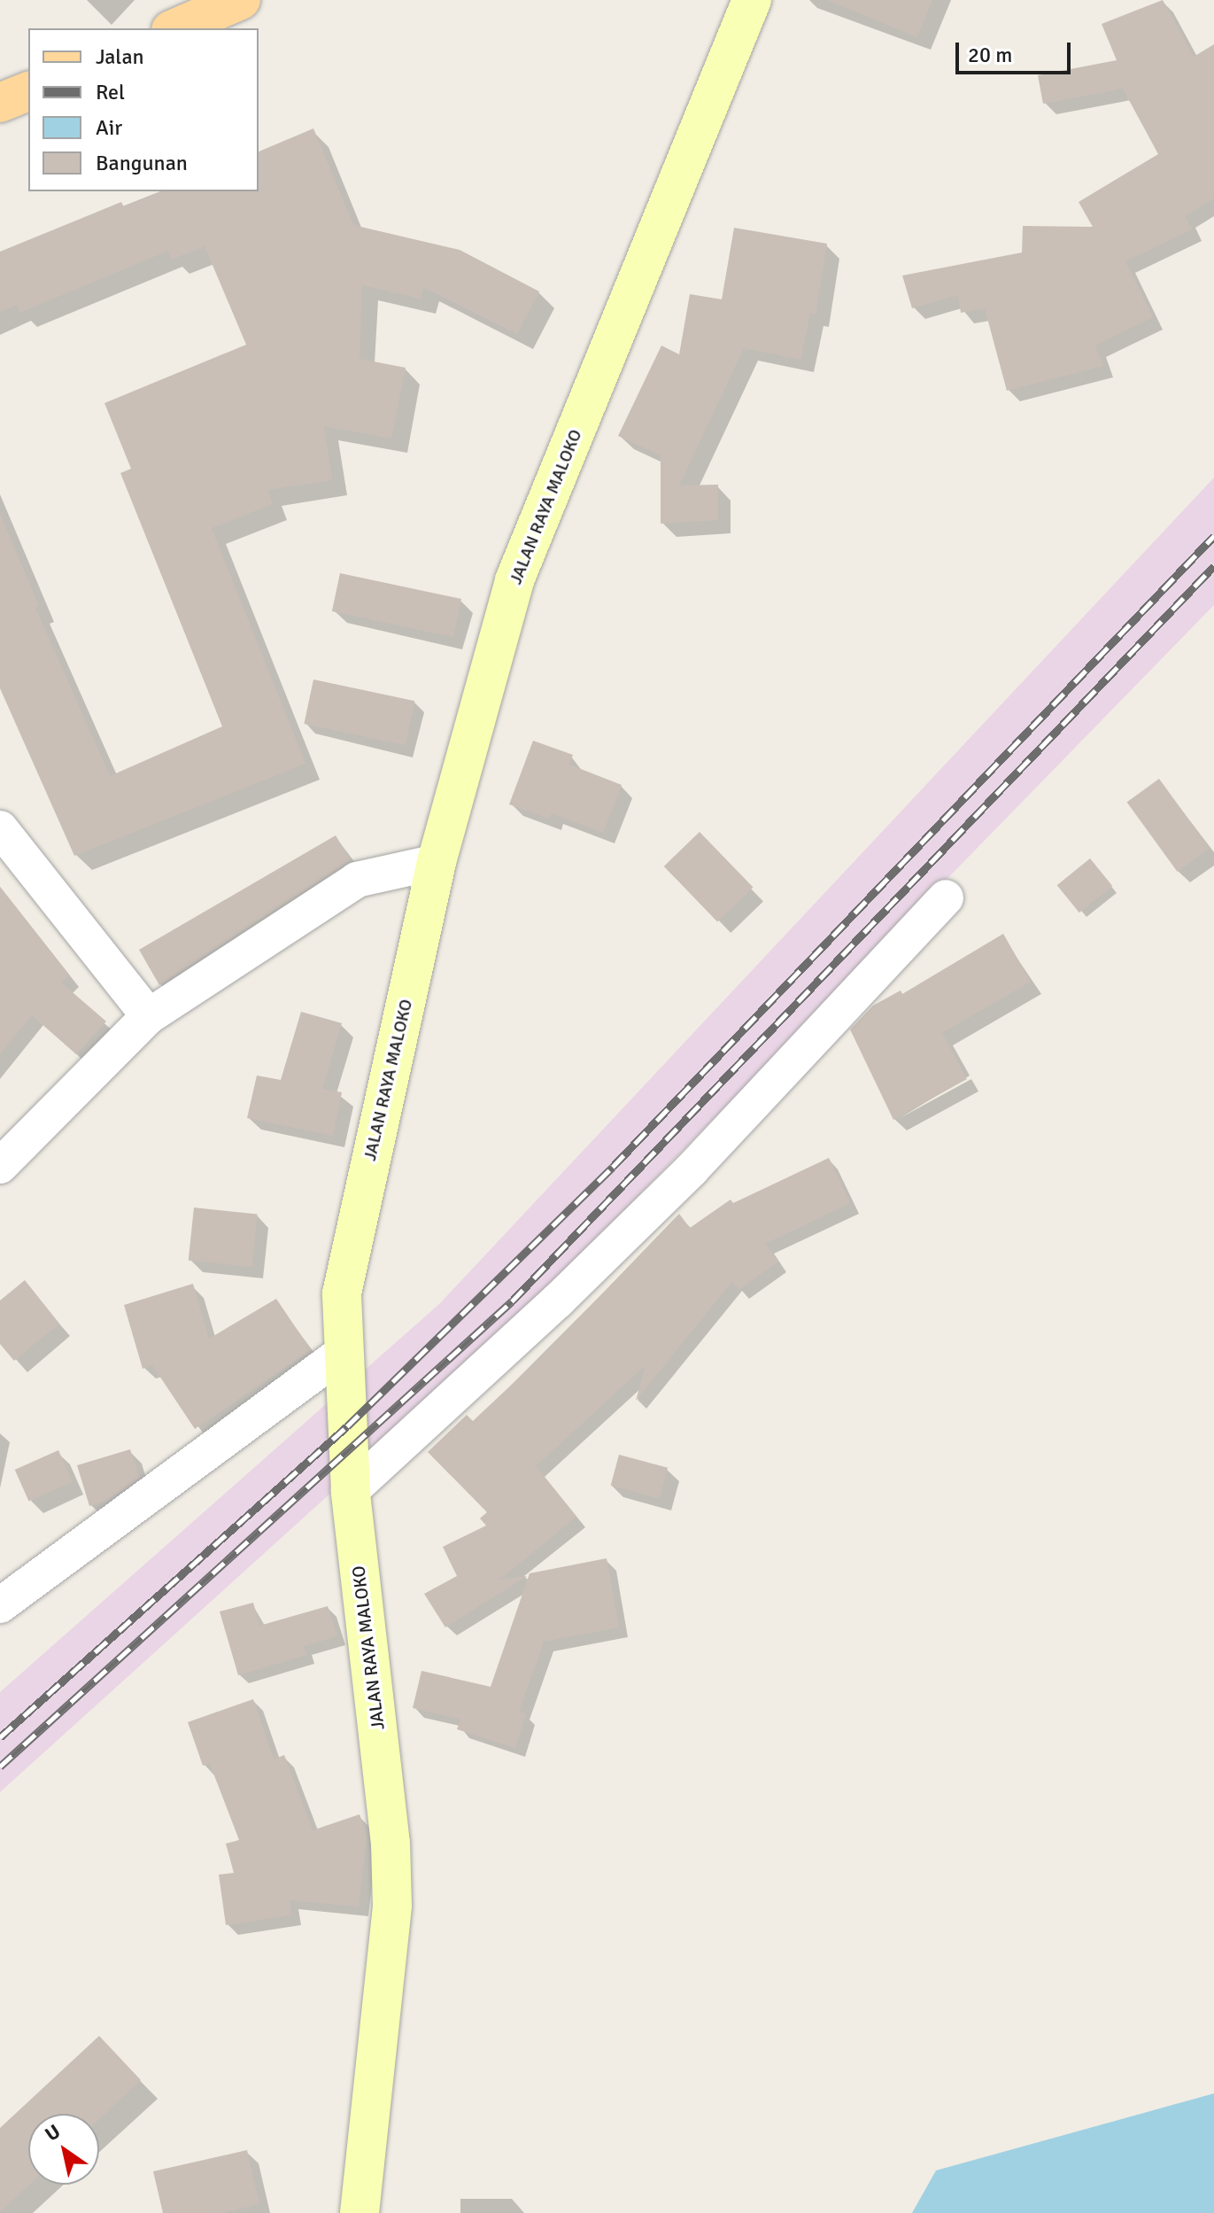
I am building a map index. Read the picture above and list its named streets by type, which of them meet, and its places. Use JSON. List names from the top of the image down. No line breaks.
{"streets":{"street":["JALAN RAYA MALOKO"]},"legend":["Jalan","Rel","Air","Bangunan"],"scale_bar":"20 m","north":"top left"}
